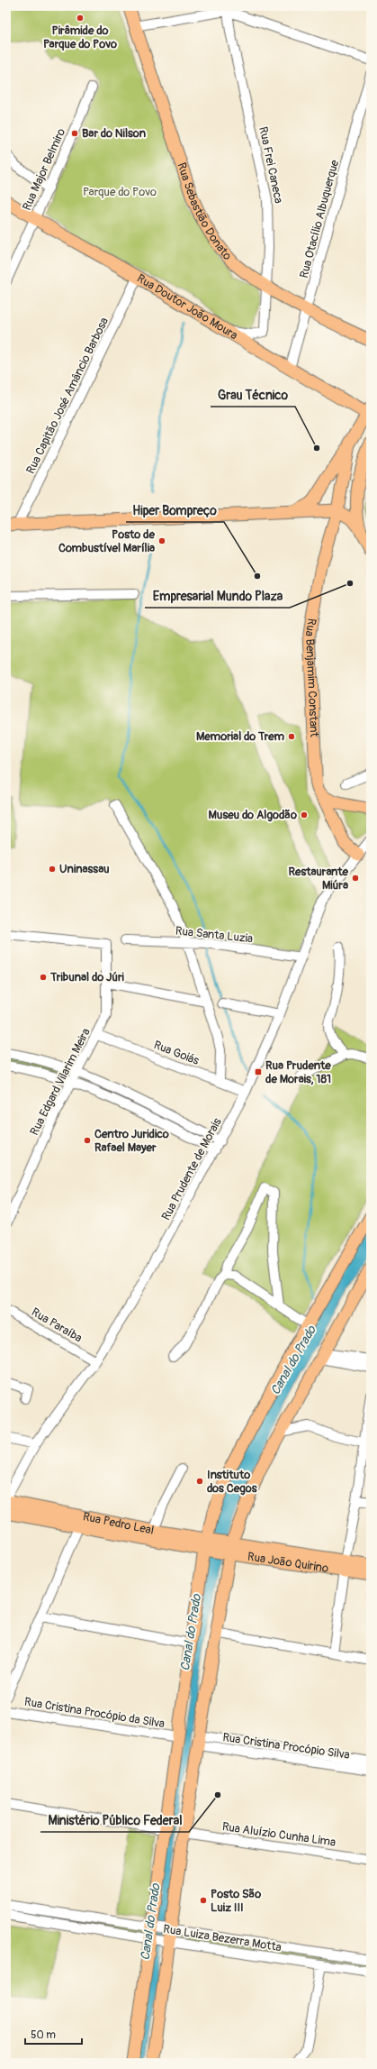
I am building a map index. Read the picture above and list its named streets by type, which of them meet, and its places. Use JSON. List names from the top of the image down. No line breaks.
{"streets":{"main road":["Rua Sebastião Donato","Rua Doutor João Moura","Rua Benjamim Constant","Rua Pedro Leal","Rua João Quirino"],"street":["Rua Frei Caneca","Rua Major Belmiro","Rua Otacílio Albuquerque","Rua Capitão José Amâncio Barbosa","Rua Santa Luzia","Rua Goiás","Rua Edgard Vilarim Meira","Rua Prudente de Morais","Rua Paraíba","Rua Cristina Procópio da Silva","Rua Cristina Procópio Silva","Rua Aluízio Cunha Lima","Rua Luiza Bezerra Motta"]},"crossings":[["Rua Frei Caneca","Rua Sebastião Donato"],["Rua Frei Caneca","Rua Doutor João Moura"],["Rua Major Belmiro","Rua Doutor João Moura"],["Rua Sebastião Donato","Rua Otacílio Albuquerque"],["Rua Otacílio Albuquerque","Rua Doutor João Moura"],["Rua Doutor João Moura","Rua Capitão José Amâncio Barbosa"],["Rua Benjamim Constant","Rua Prudente de Morais"],["Rua Santa Luzia","Rua Prudente de Morais"],["Rua Goiás","Rua Edgard Vilarim Meira"],["Rua Goiás","Rua Prudente de Morais"],["Rua Prudente de Morais","Rua Paraíba"],["Rua Pedro Leal","Rua João Quirino"]],"water":["Canal do Prado"],"parks":["Parque do Povo"],"places":{"other":["Pirâmide do Parque do Povo","Bar do Nilson","Grau Técnico","Posto de Combustível Marília","Hiper Bompreço","Empresarial Mundo Plaza","Memorial do Trem","Museu do Algodão","Uninassau","Restaurante Miúra","Tribunal do Júri","Centro Juridico Rafael Mayer","Instituto dos Cegos","Ministério Público Federal","Posto São Luiz III"],"transit":["Rua Prudente de Morais, 181"]},"scale_bar":"50 m"}
